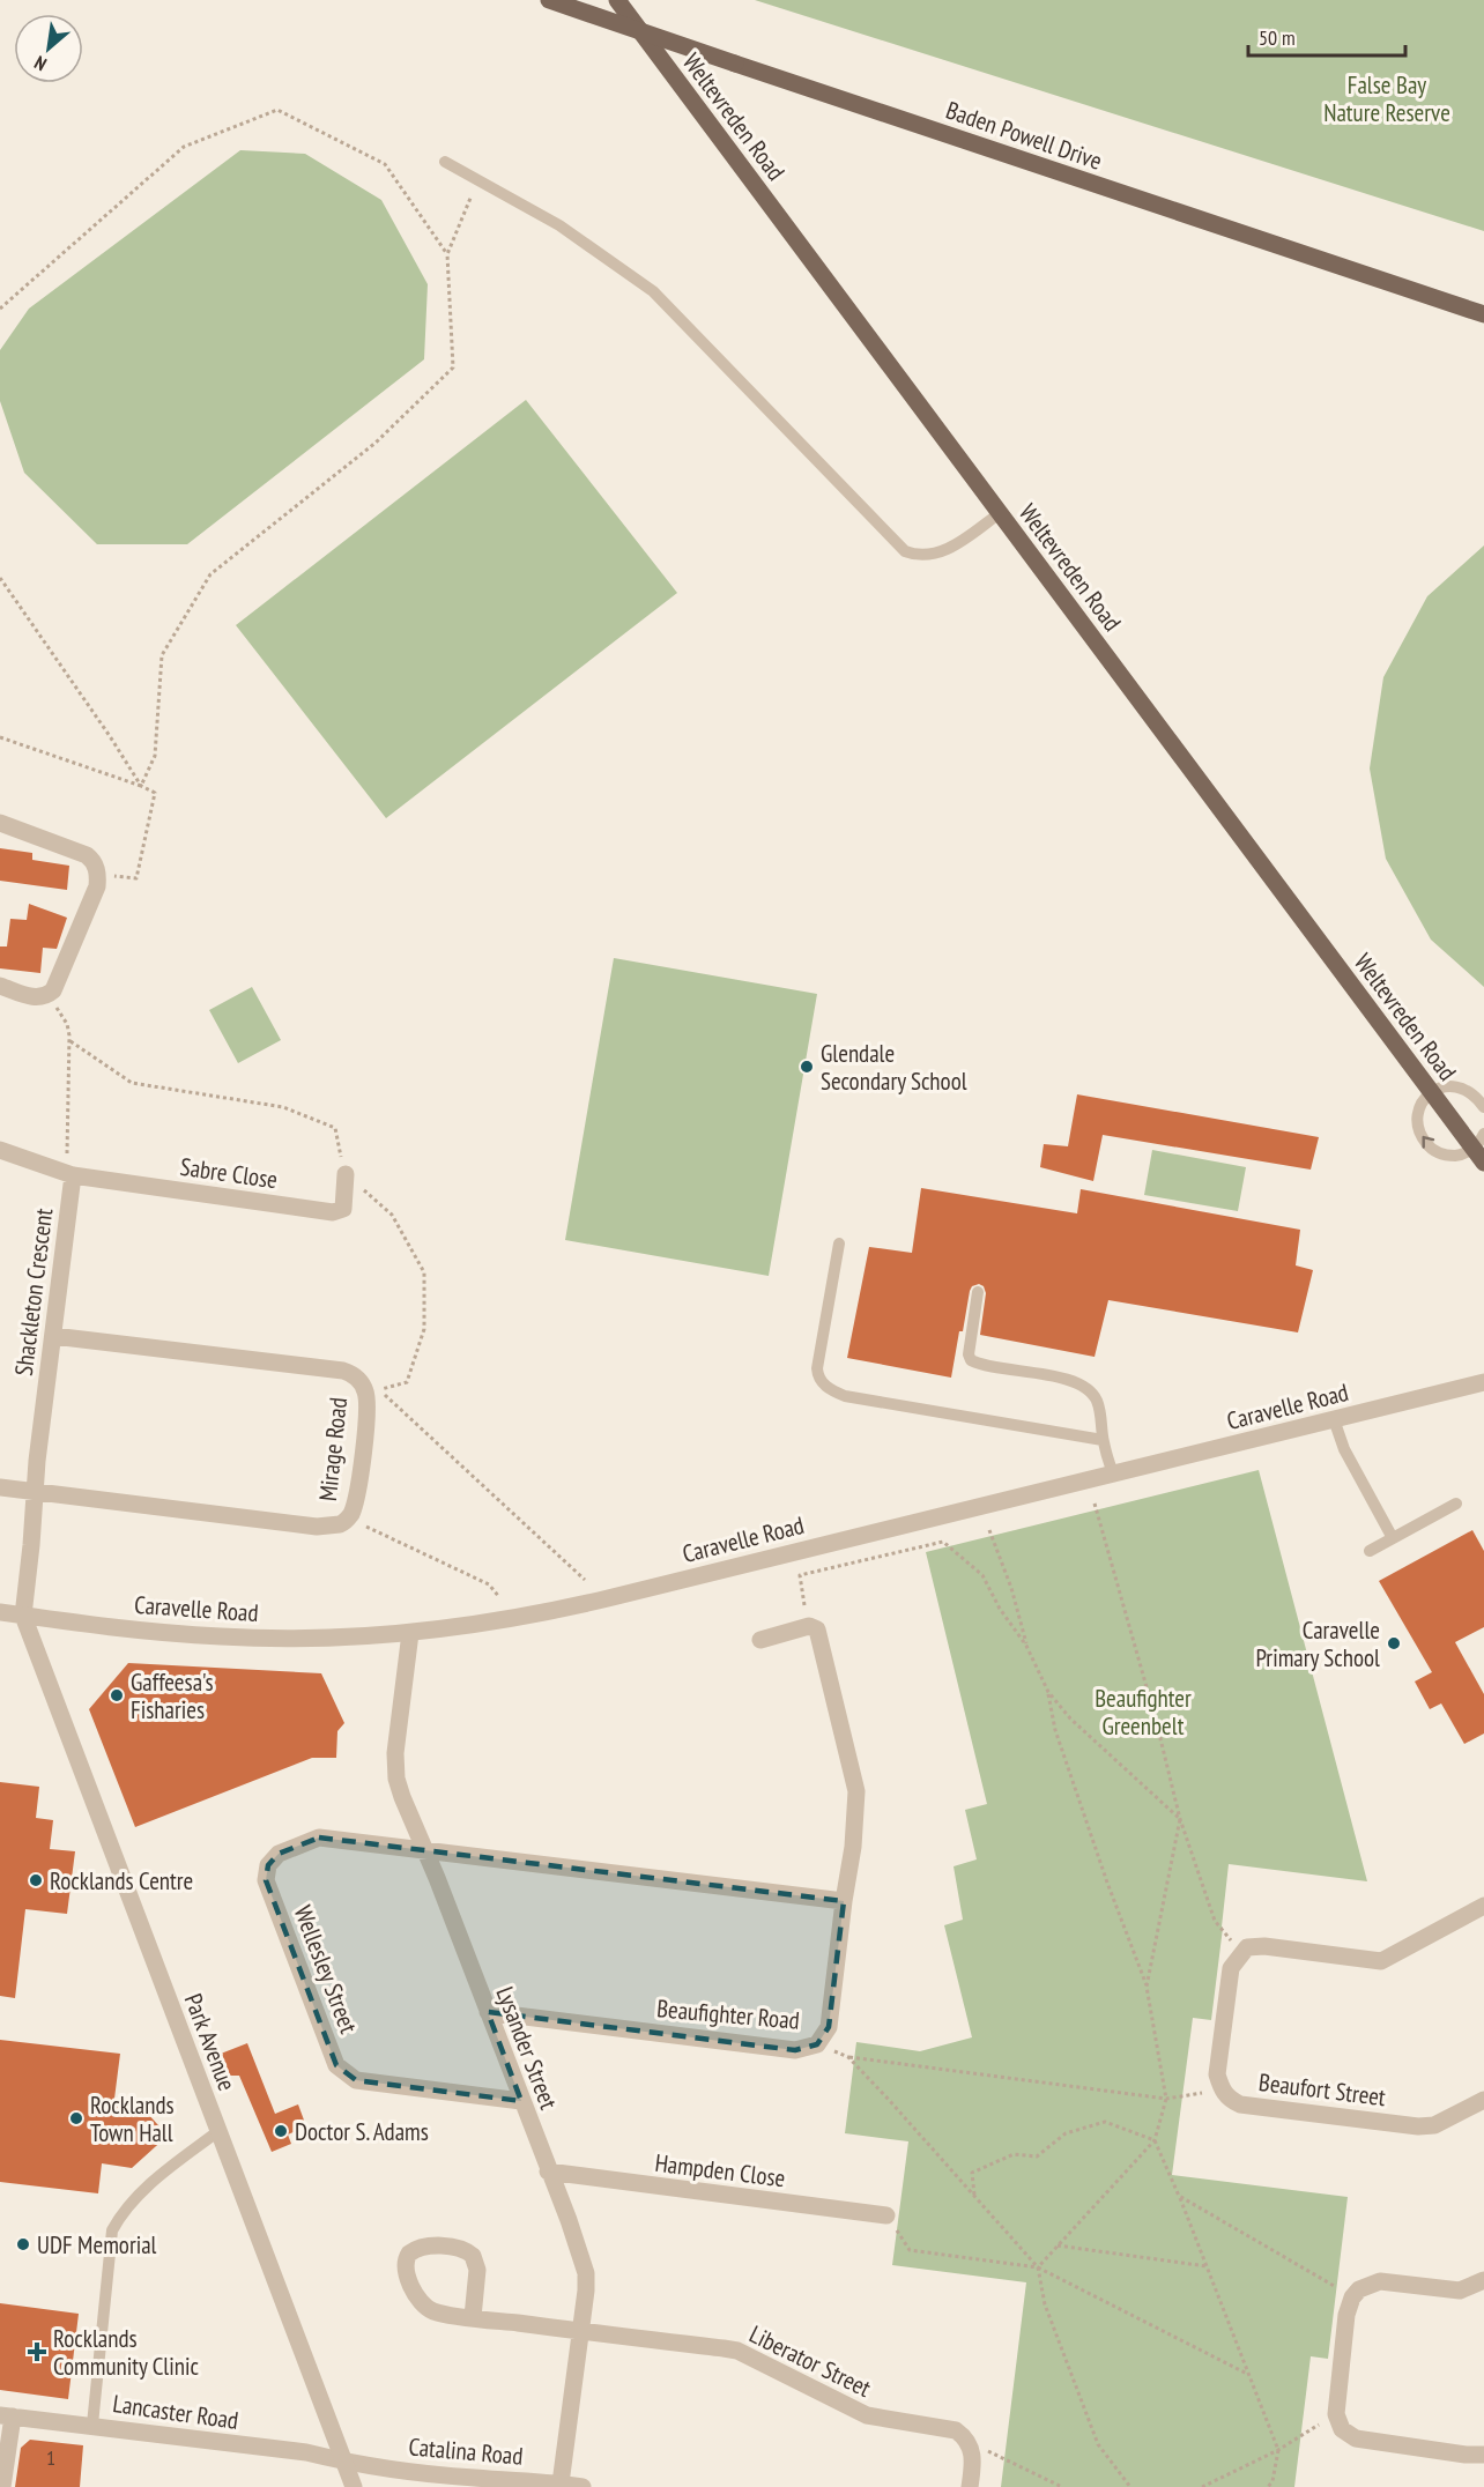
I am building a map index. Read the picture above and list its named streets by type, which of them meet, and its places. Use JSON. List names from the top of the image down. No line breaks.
{"streets":{"main road":["Weltevreden Road","Baden Powell Drive"],"street":["Sabre Close","Shackleton Crescent","Caravelle Road","Mirage Road","Wellesley Street","Beaufighter Road","Park Avenue","Lysander Street","Beaufort Street","Hampden Close","Liberator Street","Lancaster Road","Catalina Road"]},"crossings":[["Sabre Close","Shackleton Crescent"],["Shackleton Crescent","Caravelle Road"],["Shackleton Crescent","Mirage Road"],["Shackleton Crescent","Park Avenue"],["Caravelle Road","Park Avenue"],["Caravelle Road","Lysander Street"],["Wellesley Street","Lysander Street"],["Beaufighter Road","Lysander Street"],["Park Avenue","Lancaster Road"],["Park Avenue","Catalina Road"],["Lysander Street","Hampden Close"],["Lysander Street","Liberator Street"],["Lysander Street","Catalina Road"],["Lancaster Road","Catalina Road"]],"parks":["False Bay Nature Reserve","Beaufighter Greenbelt"],"places":{"other":["Glendale Secondary School","Caravelle Primary School","Gaffeesa's Fisharies","Rocklands Centre","Rocklands Town Hall","Doctor S. Adams","UDF Memorial"],"health":["Rocklands Community Clinic"]},"house_numbers":["1"],"scale_bar":"50 m","north":"bottom left"}
